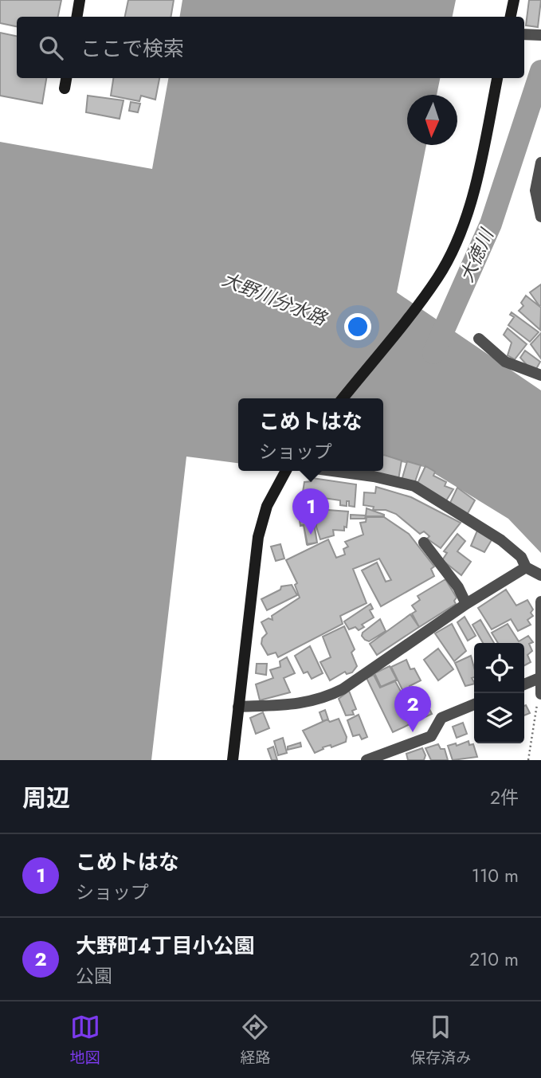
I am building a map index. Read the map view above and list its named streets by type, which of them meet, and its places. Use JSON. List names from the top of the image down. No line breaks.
{"water":["大徳川","大野川分水路"],"north":"bottom","page":{"search":"ここで検索","popup":["こめトはな","ショップ"],"pins":["1","2"],"heading":["周辺","2件"],"list":[{"mark":"1","name":"こめトはな","note":"ショップ","value":"110 m"},{"mark":"2","name":"大野町４丁目小公園","note":"公園","value":"210 m"}],"nav":["地図","経路","保存済み"]}}
